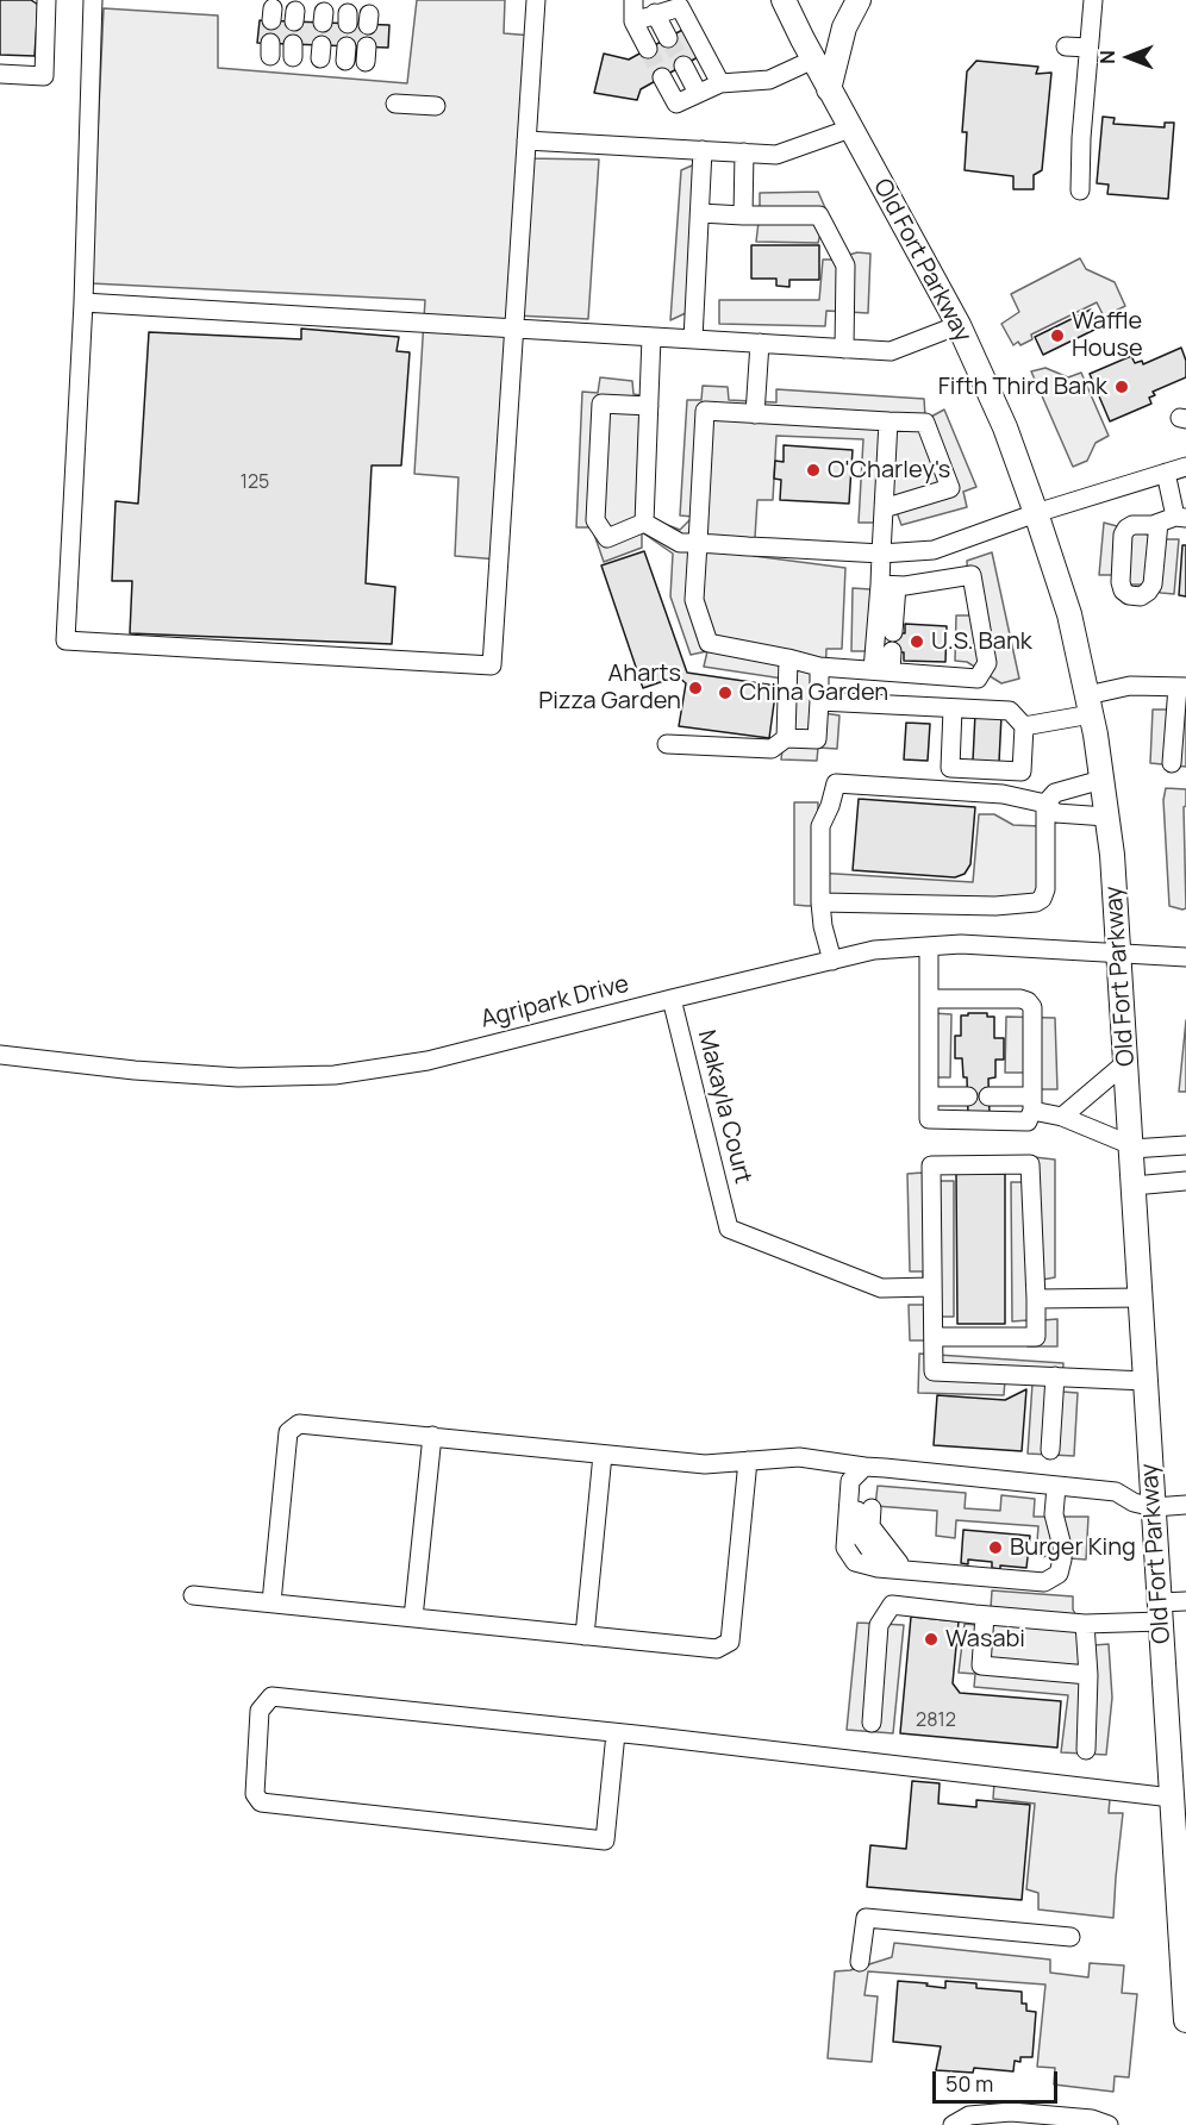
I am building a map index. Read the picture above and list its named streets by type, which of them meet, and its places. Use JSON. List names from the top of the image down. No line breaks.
{"streets":{"main road":["Old Fort Parkway"],"street":["Agripark Drive","Makayla Court"]},"crossings":[["Old Fort Parkway","Agripark Drive"],["Agripark Drive","Makayla Court"]],"places":["Waffle House","Fifth Third Bank","O'Charley's","U.S. Bank","Aharts Pizza Garden","China Garden","Burger King","Wasabi"],"house_numbers":["125","2812"],"scale_bar":"50 m","north":"left"}
